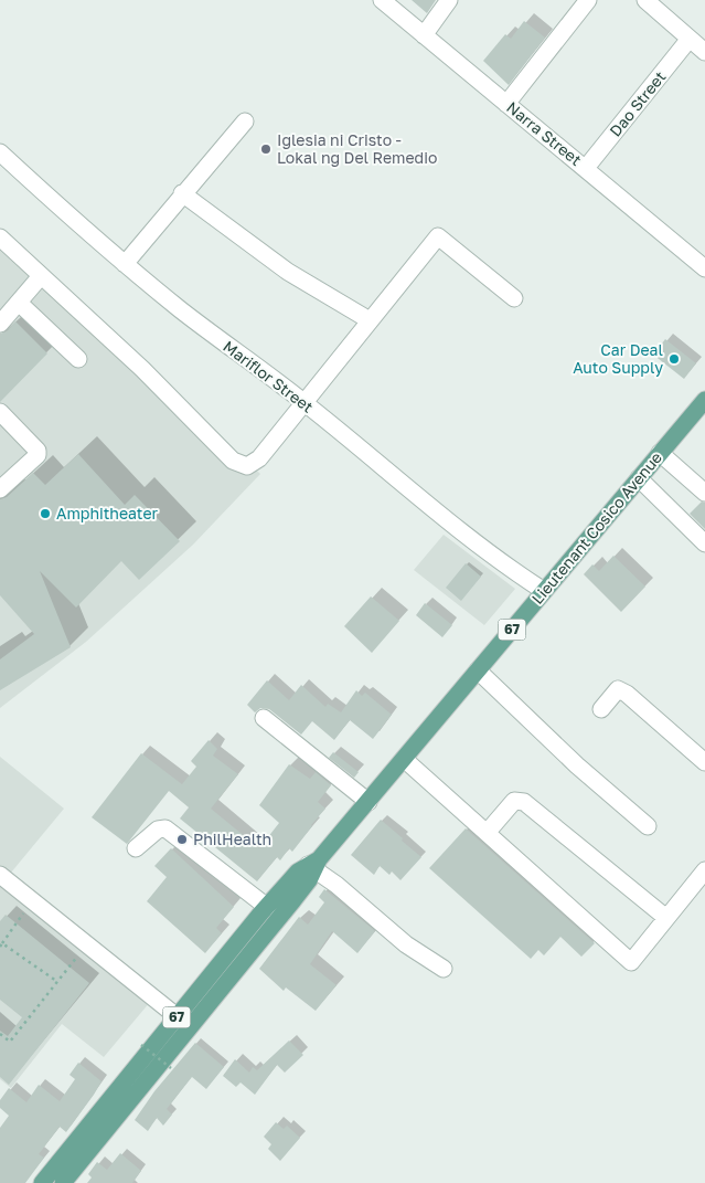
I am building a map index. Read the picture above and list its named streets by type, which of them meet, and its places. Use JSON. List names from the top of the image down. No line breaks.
{"streets":{"main road":["Lieutenant Cosico Avenue","67"],"street":["Dao Street","Narra Street","Mariflor Street"]},"crossings":[["Dao Street","Narra Street"],["Mariflor Street","Lieutenant Cosico Avenue"]],"places":["Iglesia ni Cristo - Lokal ng Del Remedio","Car Deal Auto Supply","Amphitheater","PhilHealth"]}
